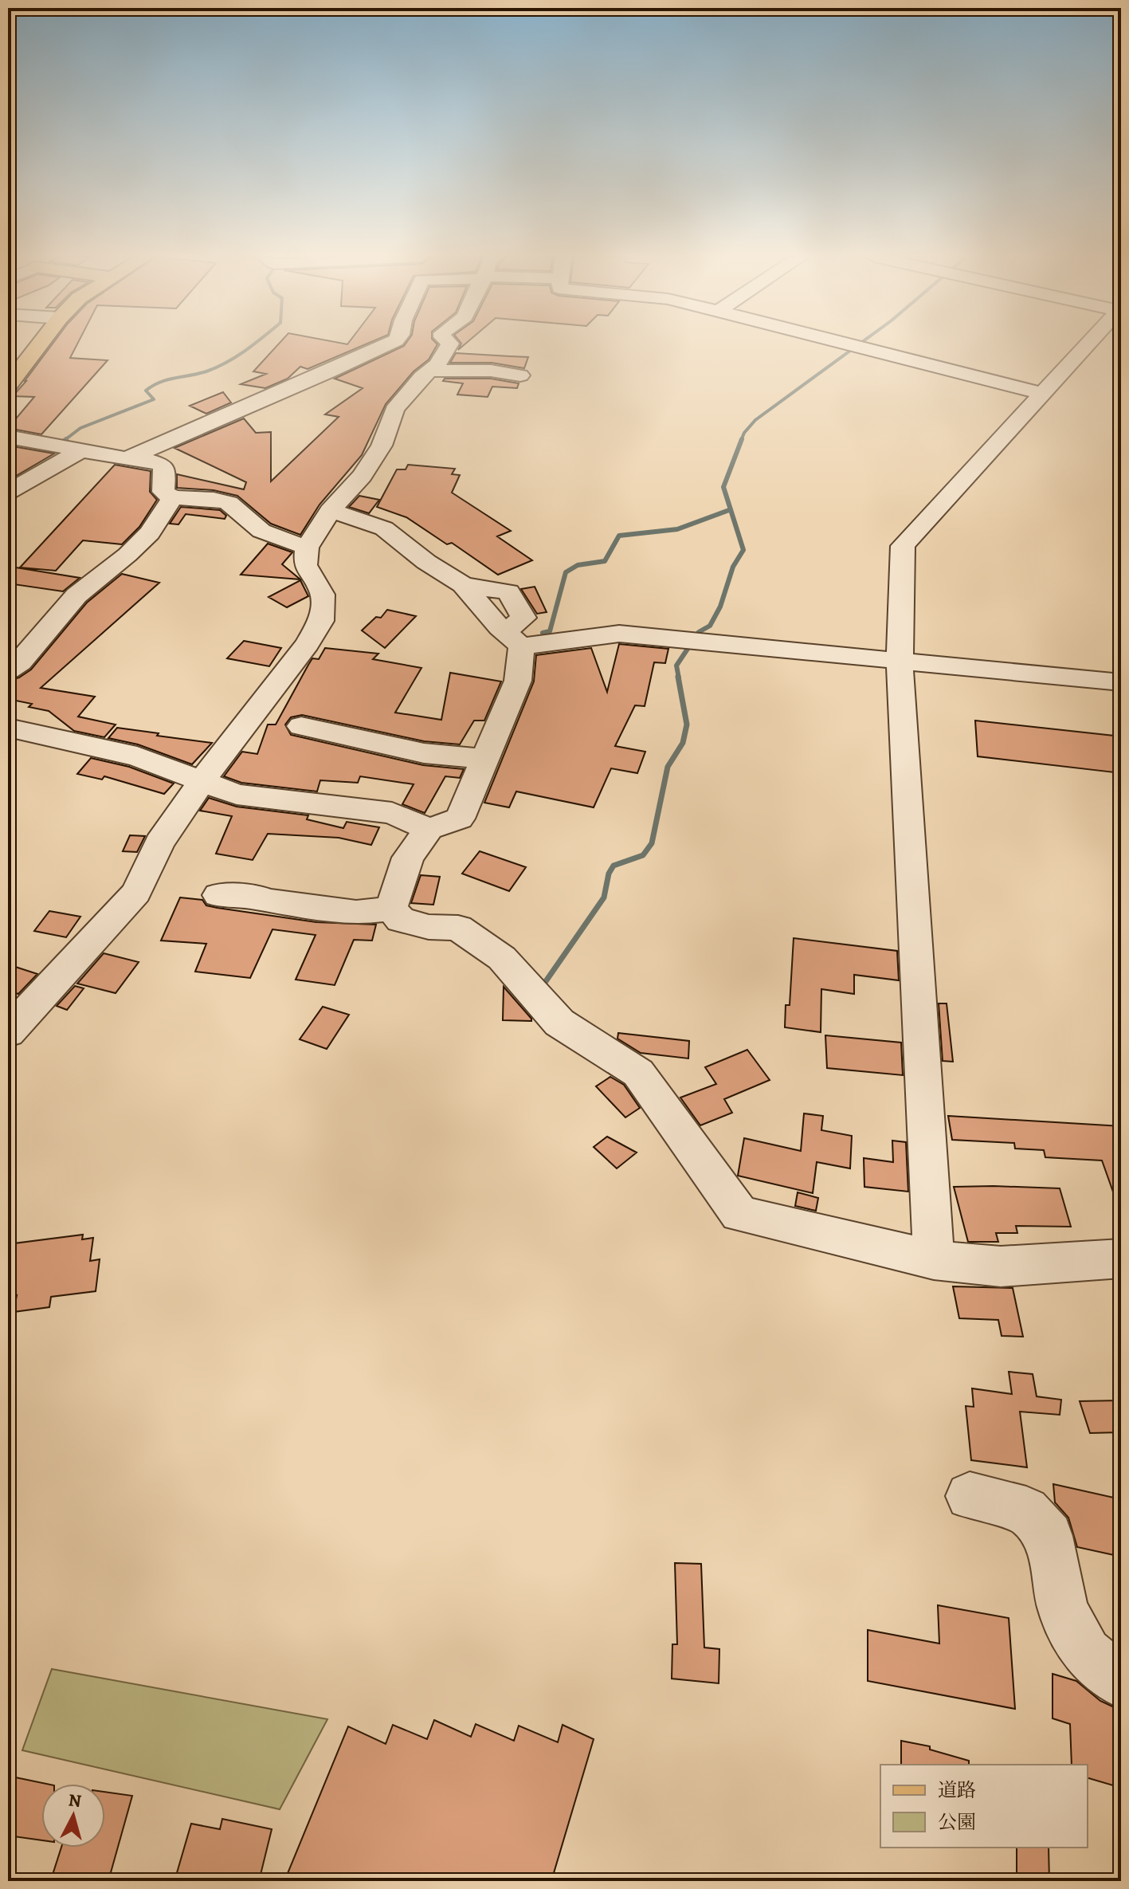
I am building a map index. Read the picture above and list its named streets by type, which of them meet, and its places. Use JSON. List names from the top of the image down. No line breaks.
{"legend":["道路","公園"],"north":"top"}
